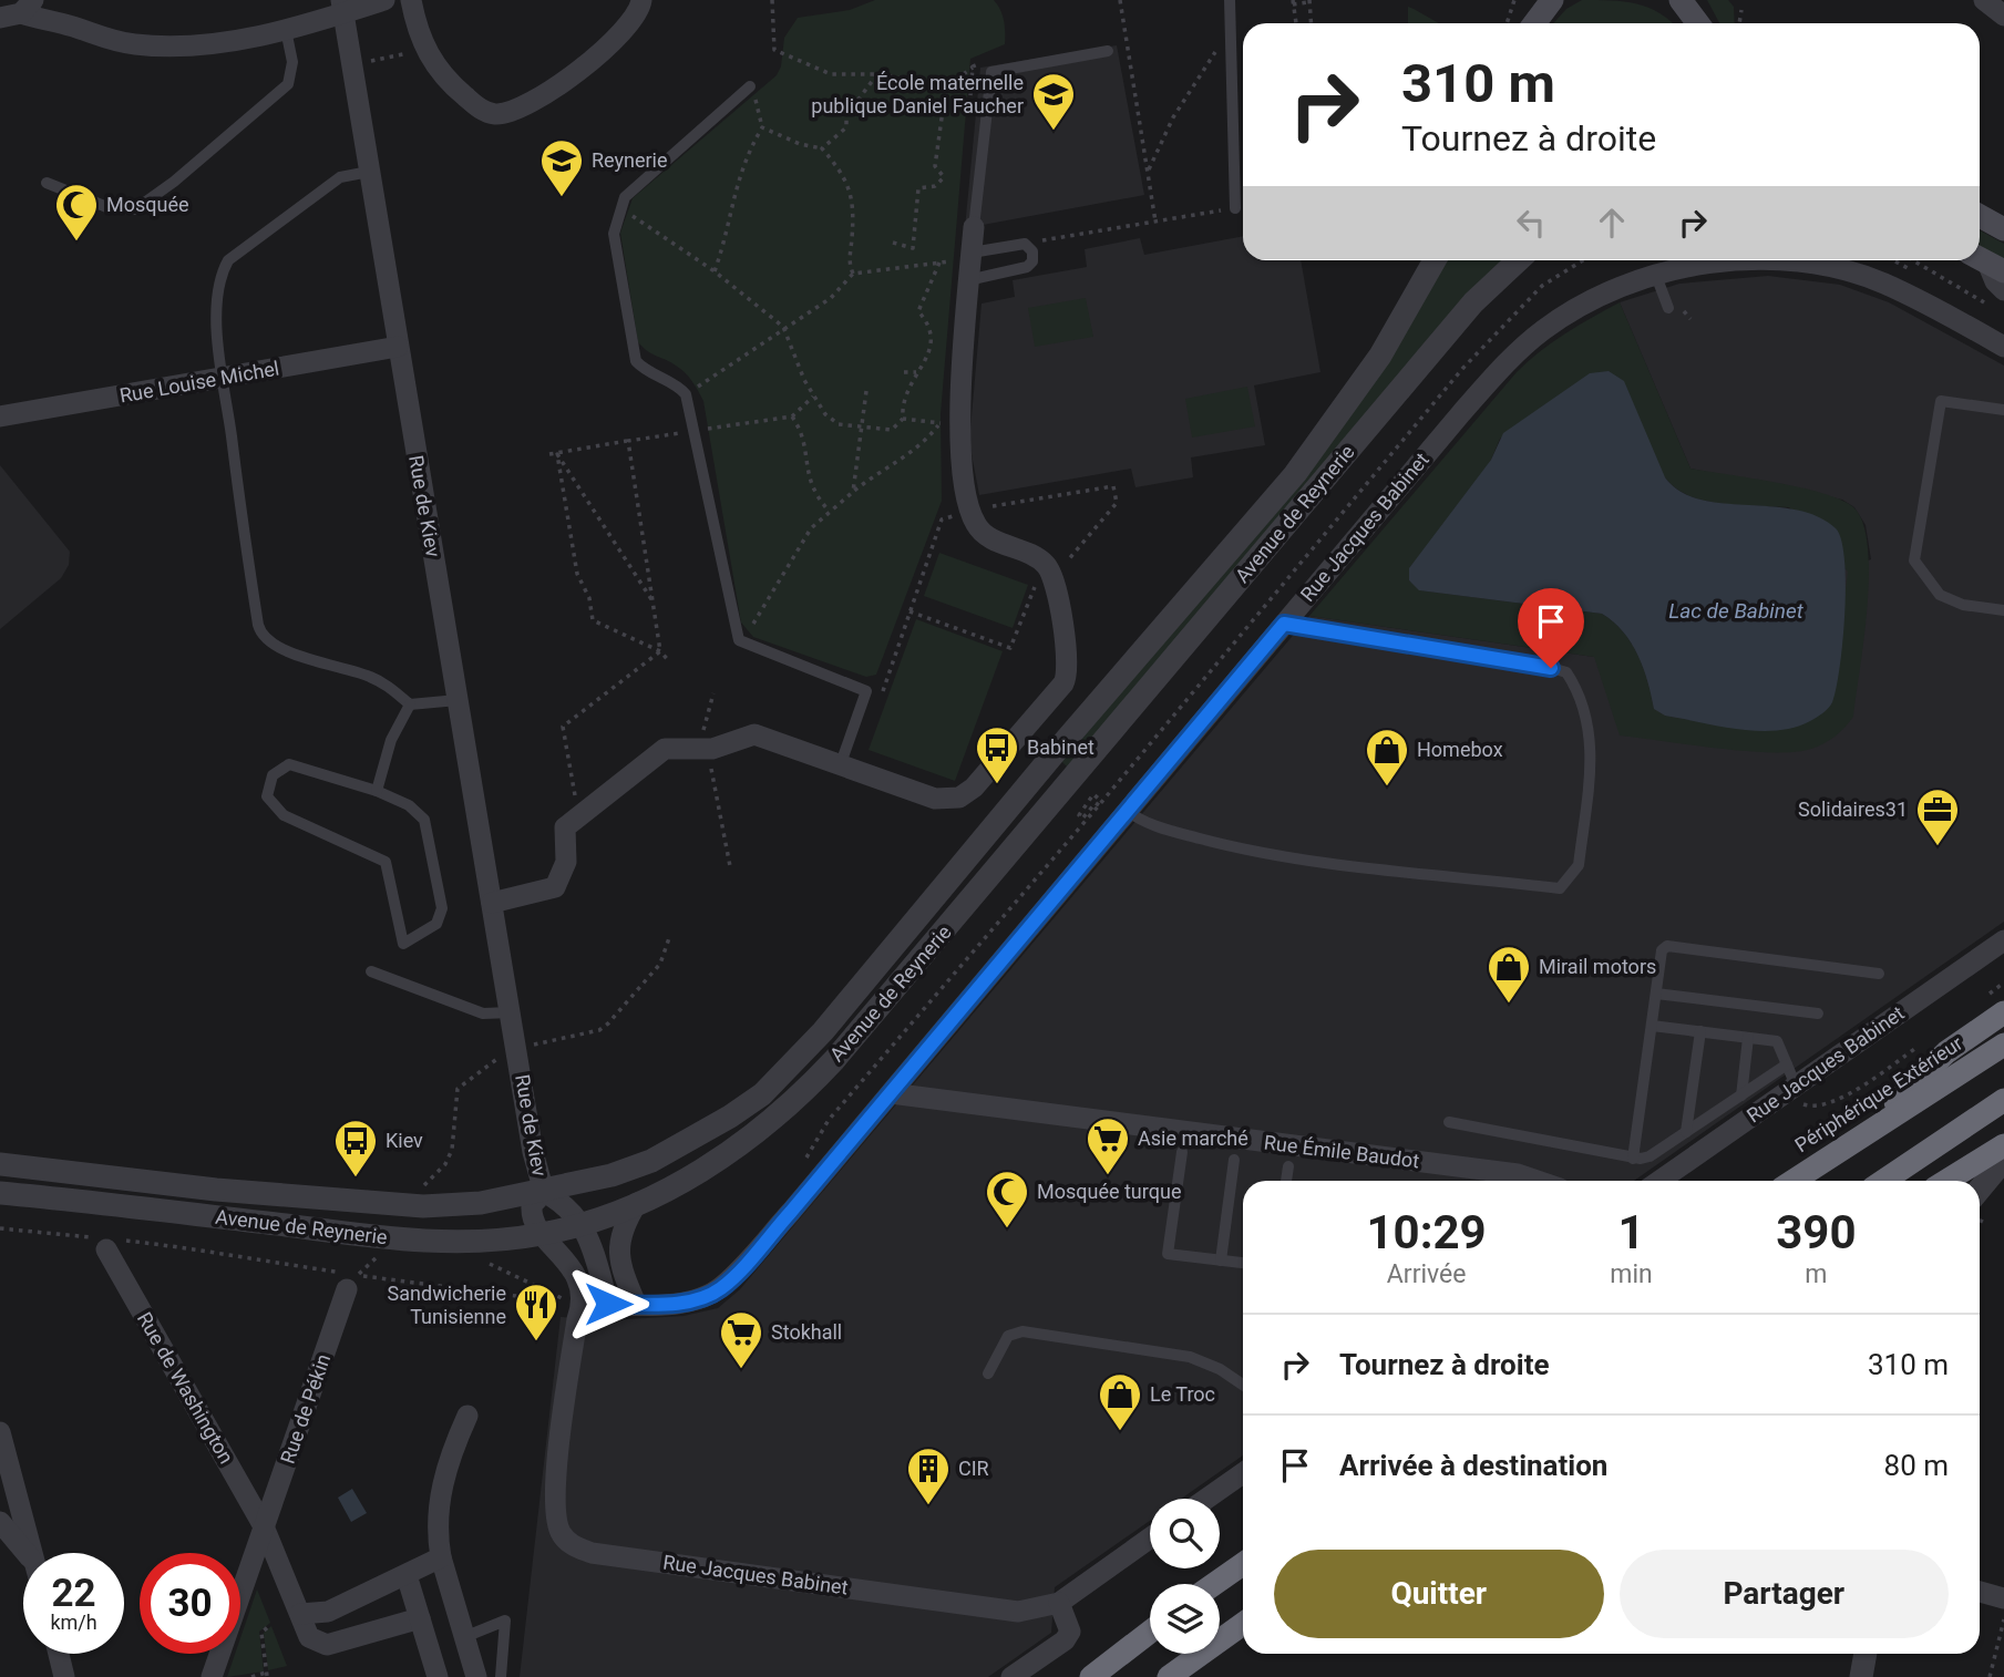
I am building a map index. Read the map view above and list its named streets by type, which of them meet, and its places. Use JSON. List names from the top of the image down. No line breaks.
{"streets":{"highway":["Périphérique Extérieur"],"street":["Rue Louise Michel","Rue de Kiev","Avenue de Reynerie","Rue Jacques Babinet","Rue Émile Baudot","Rue de Washington","Rue de Pékin"]},"crossings":[["Rue Louise Michel","Rue de Kiev"],["Rue de Kiev","Avenue de Reynerie"],["Avenue de Reynerie","Rue Jacques Babinet"],["Rue Jacques Babinet","Rue Émile Baudot"],["Rue de Washington","Rue de Pékin"]],"water":["Lac de Babinet"],"places":{"school or university":["École maternelle publique Daniel Faucher","Reynerie"],"mosque":["Mosquée","Mosquée turque"],"bus stop":["Babinet","Kiev"],"shop":["Homebox","Mirail motors","Le Troc"],"office":["Solidaires31"],"supermarket":["Asie marché","Stokhall"],"restaurant":["Sandwicherie Tunisienne"],"building":["CIR"]},"page":{"turn":["310 m","Tournez à droite"],"eta":["10:29","Arrivée","1","min","390","m"],"list":[{"name":"Tournez à droite","value":"310 m"},{"name":"Arrivée à destination","value":"80 m"}],"buttons":["Quitter","Partager"],"speed":"22 km/h","limit":"30"}}
